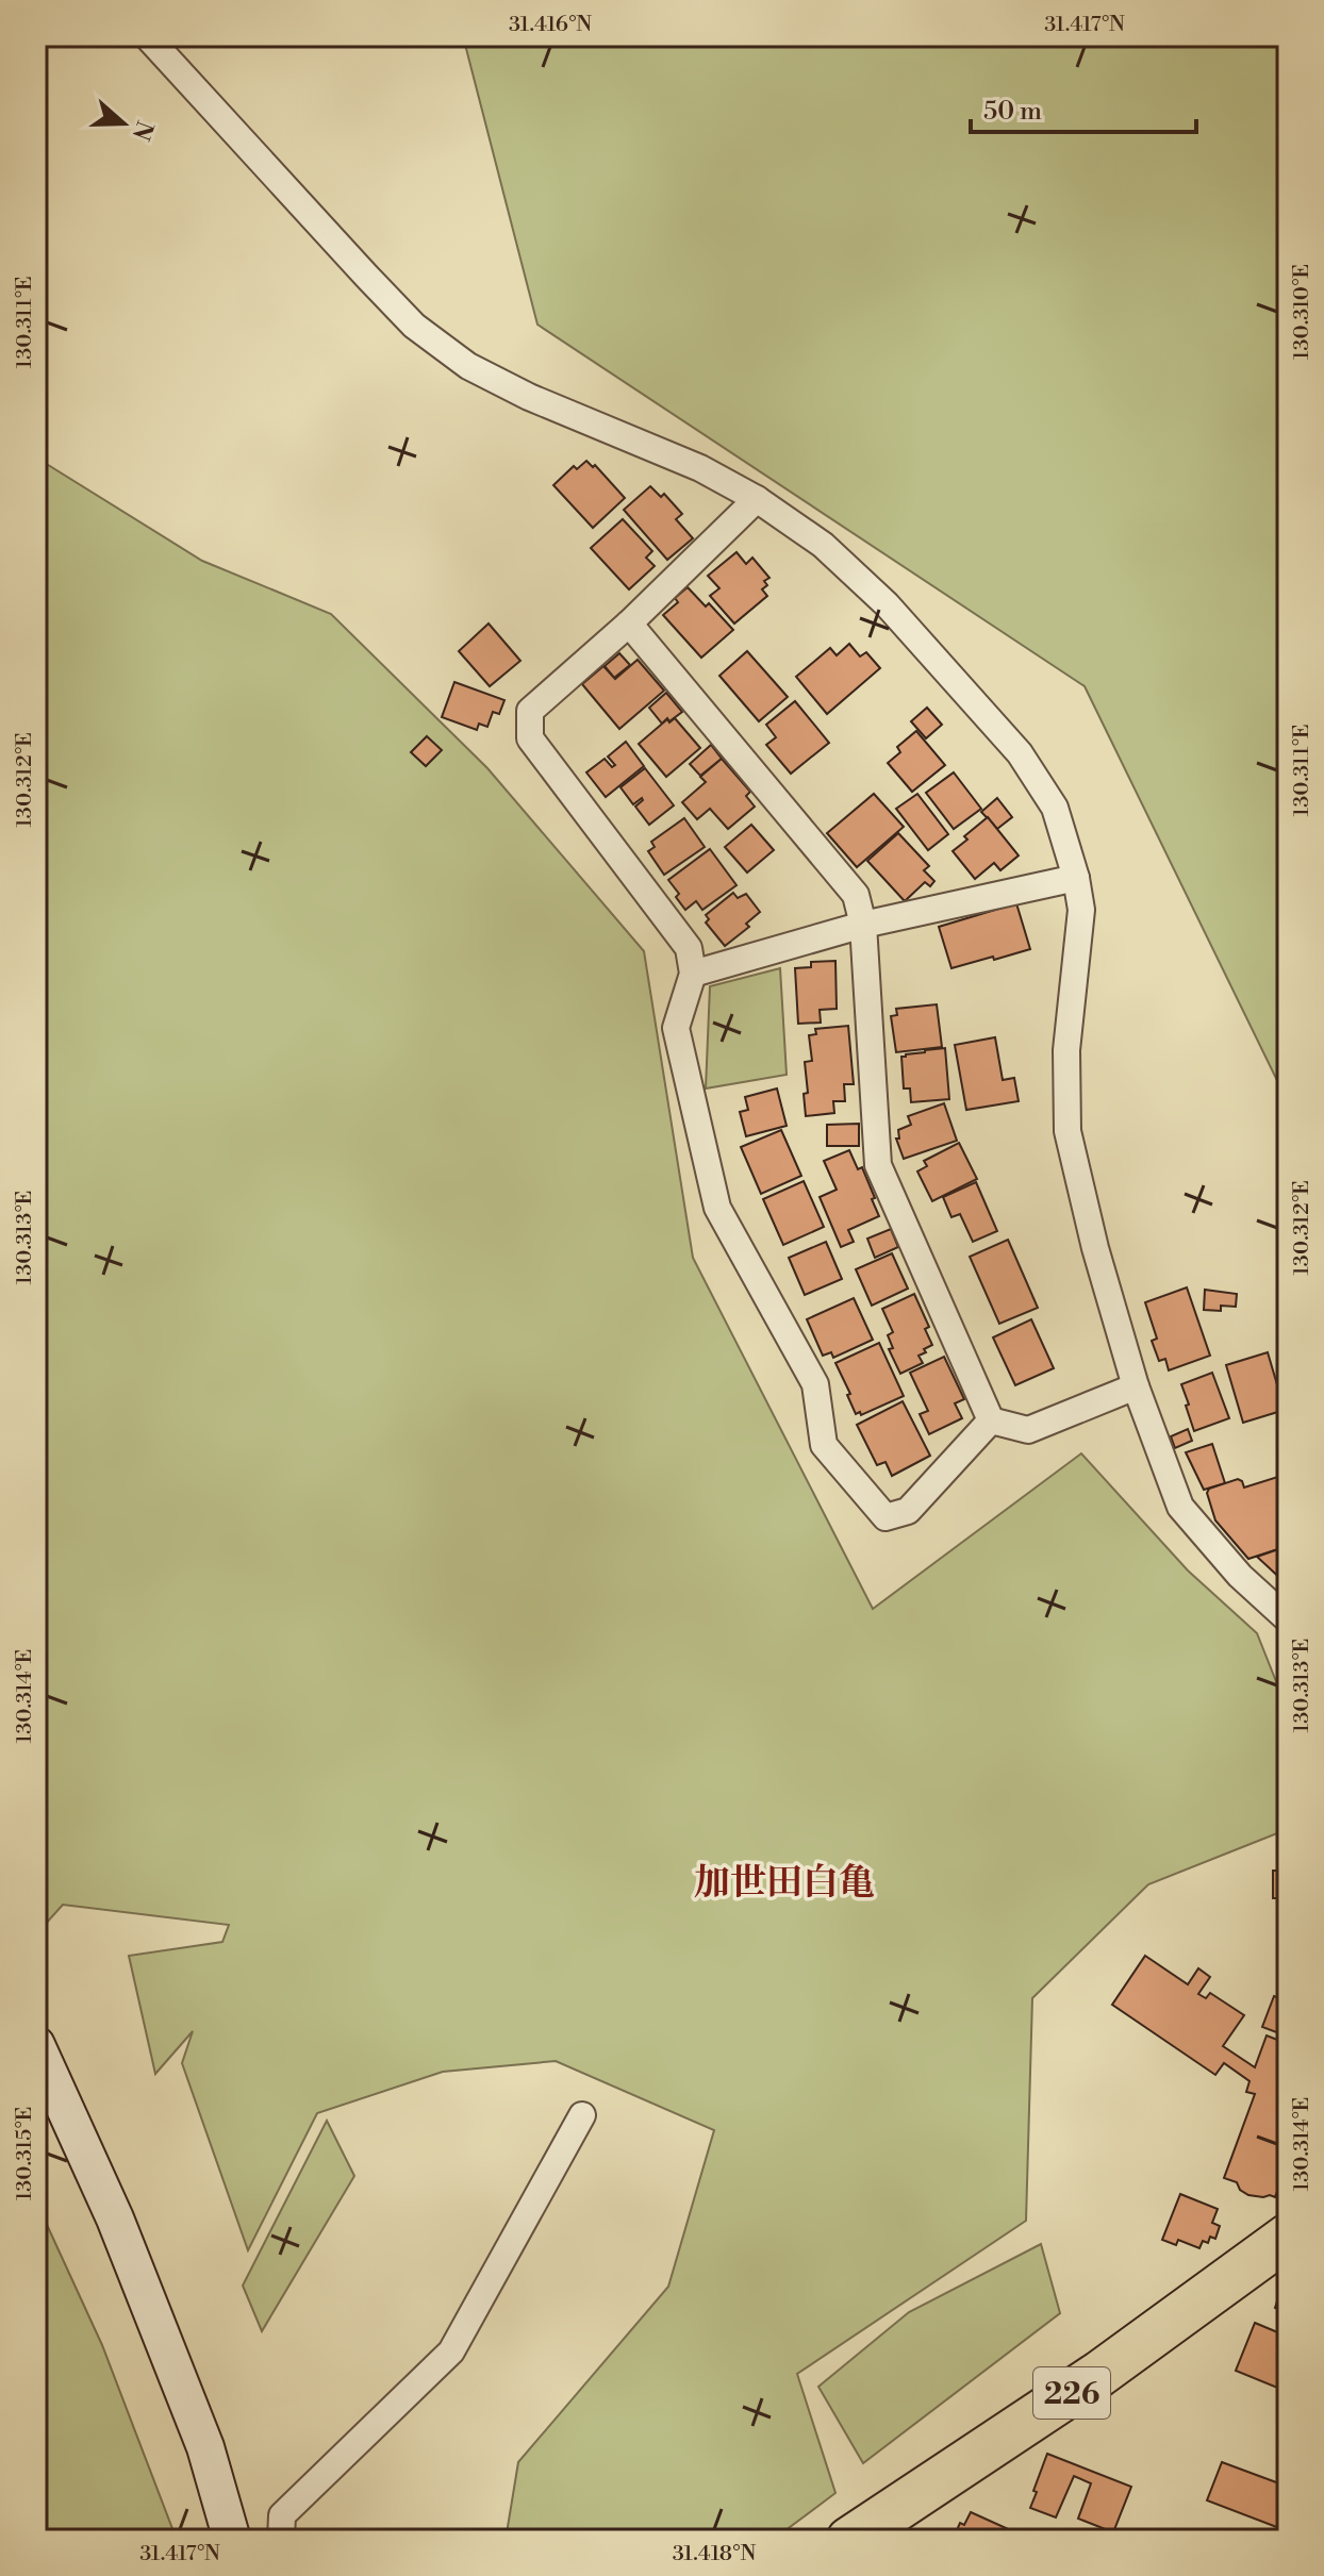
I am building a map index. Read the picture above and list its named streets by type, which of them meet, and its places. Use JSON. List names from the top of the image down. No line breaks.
{"streets":{"highway":["226"]},"districts":["加世田白亀"],"scale_bar":"50 m","north":"right","coordinates":["31.416°N","31.417°N","130.310°E","130.311°E","130.312°E","130.313°E","130.314°E","130.315°E","31.418°N"]}
